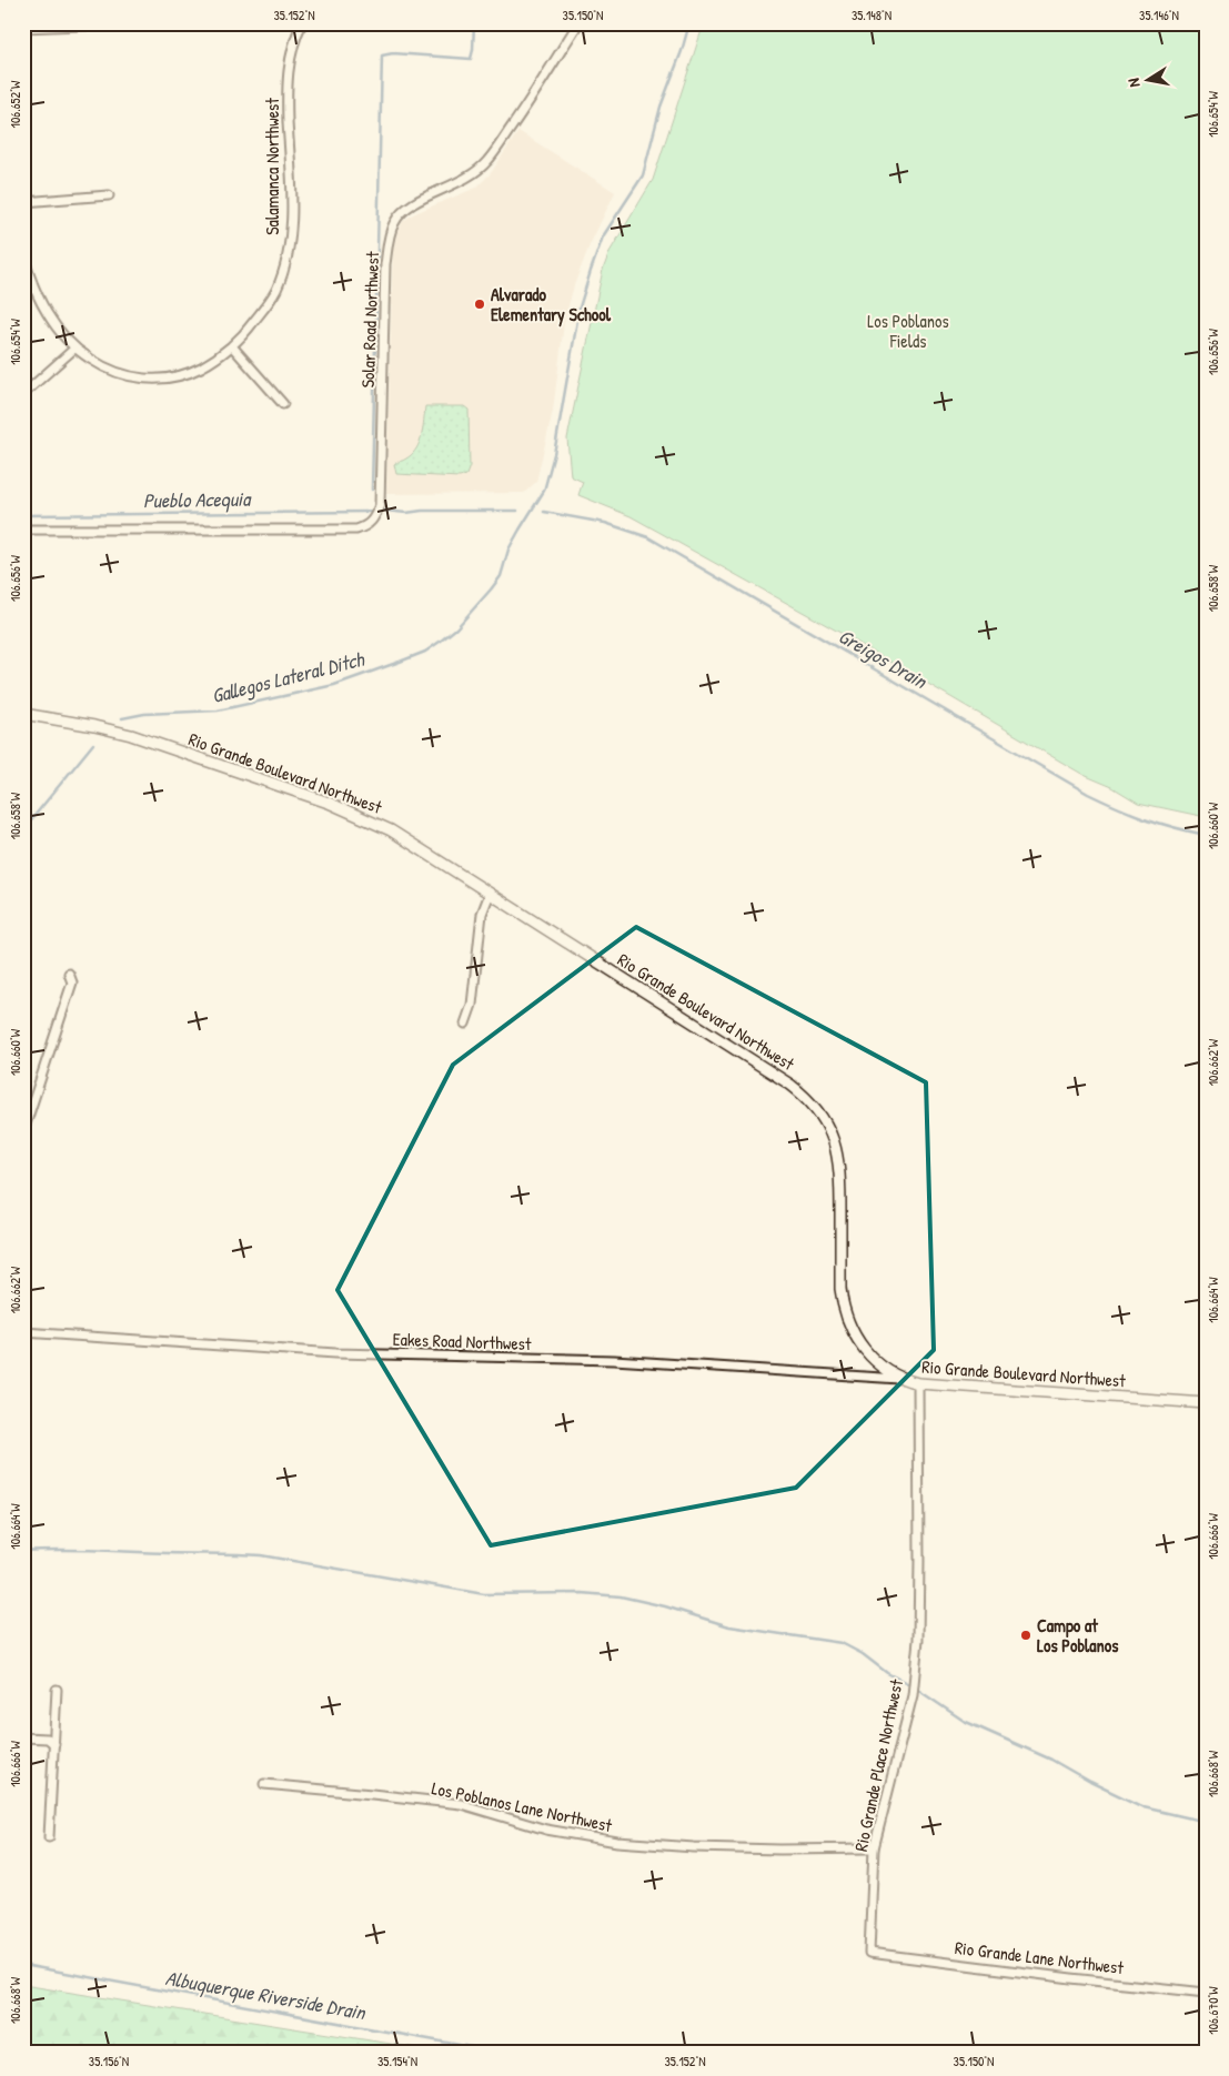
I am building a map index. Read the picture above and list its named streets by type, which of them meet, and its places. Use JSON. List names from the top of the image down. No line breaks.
{"streets":{"street":["Salamanca Northwest","Solar Road Northwest","Rio Grande Boulevard Northwest","Eakes Road Northwest","Rio Grande Place Northwest","Los Poblanos Lane Northwest","Rio Grande Lane Northwest"]},"crossings":[["Rio Grande Boulevard Northwest","Eakes Road Northwest"],["Rio Grande Boulevard Northwest","Rio Grande Place Northwest"],["Rio Grande Place Northwest","Los Poblanos Lane Northwest"],["Rio Grande Place Northwest","Rio Grande Lane Northwest"]],"water":["Pueblo Acequia","Greigos Drain","Gallegos Lateral Ditch","Albuquerque Riverside Drain"],"parks":["Los Poblanos Fields"],"places":["Alvarado Elementary School","Campo at Los Poblanos"],"north":"left","coordinates":["35.152°N","35.150°N","35.148°N","35.146°N","106.652°W","106.654°W","106.656°W","106.658°W","106.660°W","106.662°W","106.664°W","106.666°W","106.668°W","106.670°W","35.156°N","35.154°N"]}
